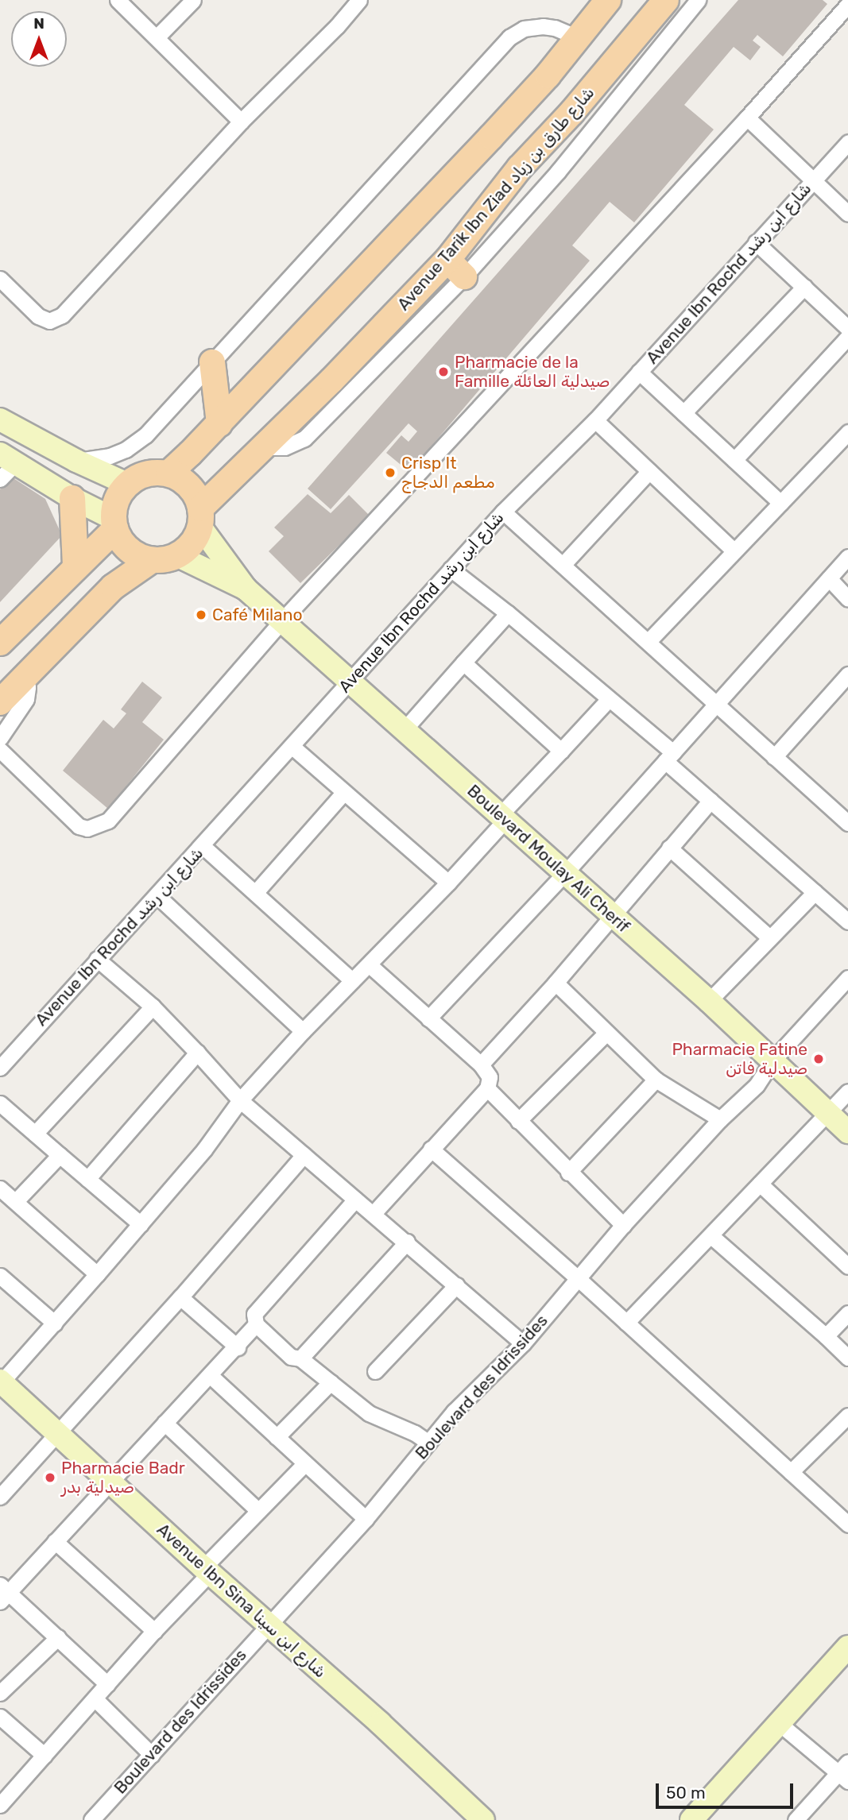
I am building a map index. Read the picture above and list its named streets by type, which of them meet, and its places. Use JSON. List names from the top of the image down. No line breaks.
{"streets":{"main road":["Avenue Tarik Ibn Ziad شارع طارق بن زياد"],"street":["Avenue Ibn Rochd شارع ابن رشد","Boulevard Moulay Ali Cherif","Boulevard des Idrissides","Avenue Ibn Sina شارع ابن سينا"]},"crossings":[["Avenue Tarik Ibn Ziad شارع طارق بن زياد","Boulevard Moulay Ali Cherif"],["Avenue Ibn Rochd شارع ابن رشد","Boulevard Moulay Ali Cherif"],["Boulevard Moulay Ali Cherif","Boulevard des Idrissides"],["Boulevard des Idrissides","Avenue Ibn Sina شارع ابن سينا"]],"places":["Pharmacie de la Famille صيدلية العائلة","Crisp It مطعم الدجاج","Café Milano","Pharmacie Fatine صيدلية فاتن","Pharmacie Badr صيدلية بدر"],"scale_bar":"50 m","north":"top"}
